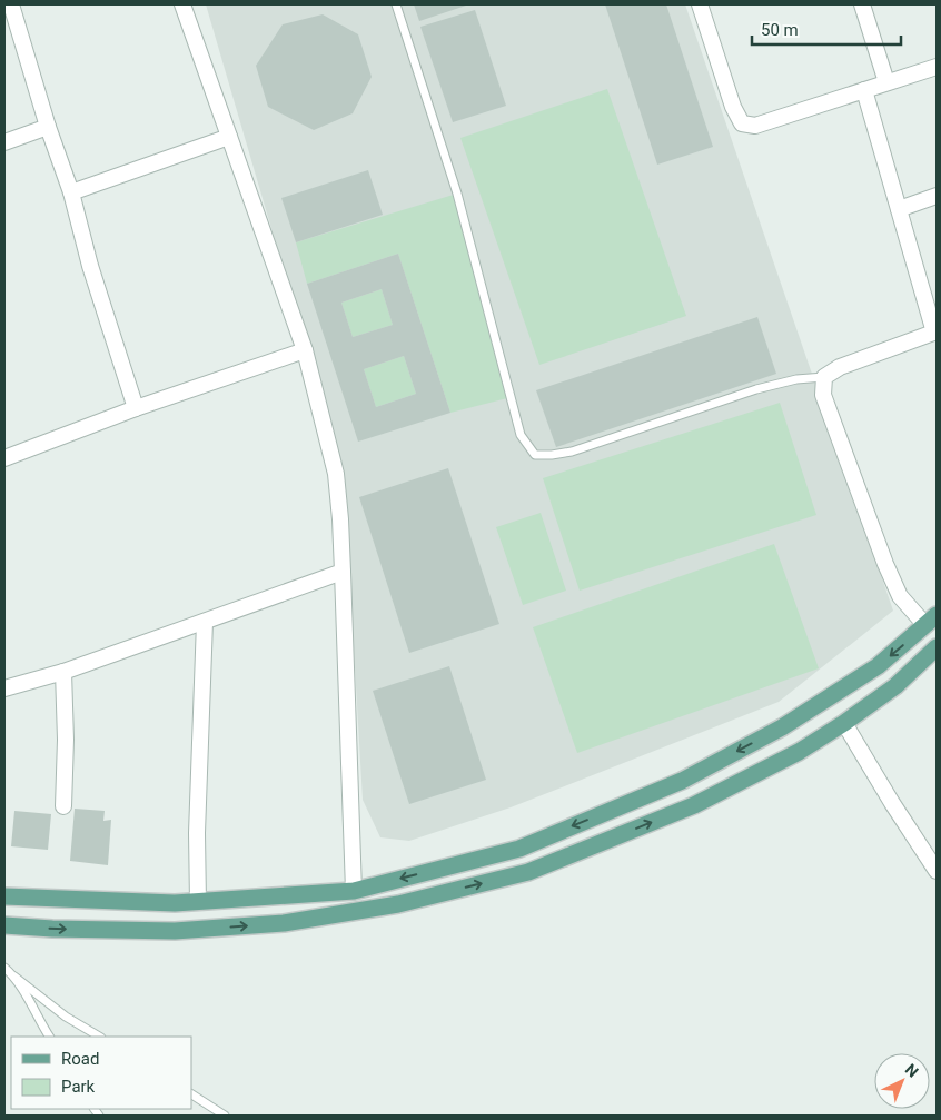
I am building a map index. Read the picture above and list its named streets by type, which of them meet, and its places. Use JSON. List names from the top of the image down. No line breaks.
{"legend":["Road","Park"],"scale_bar":"50 m","north":"top right"}
